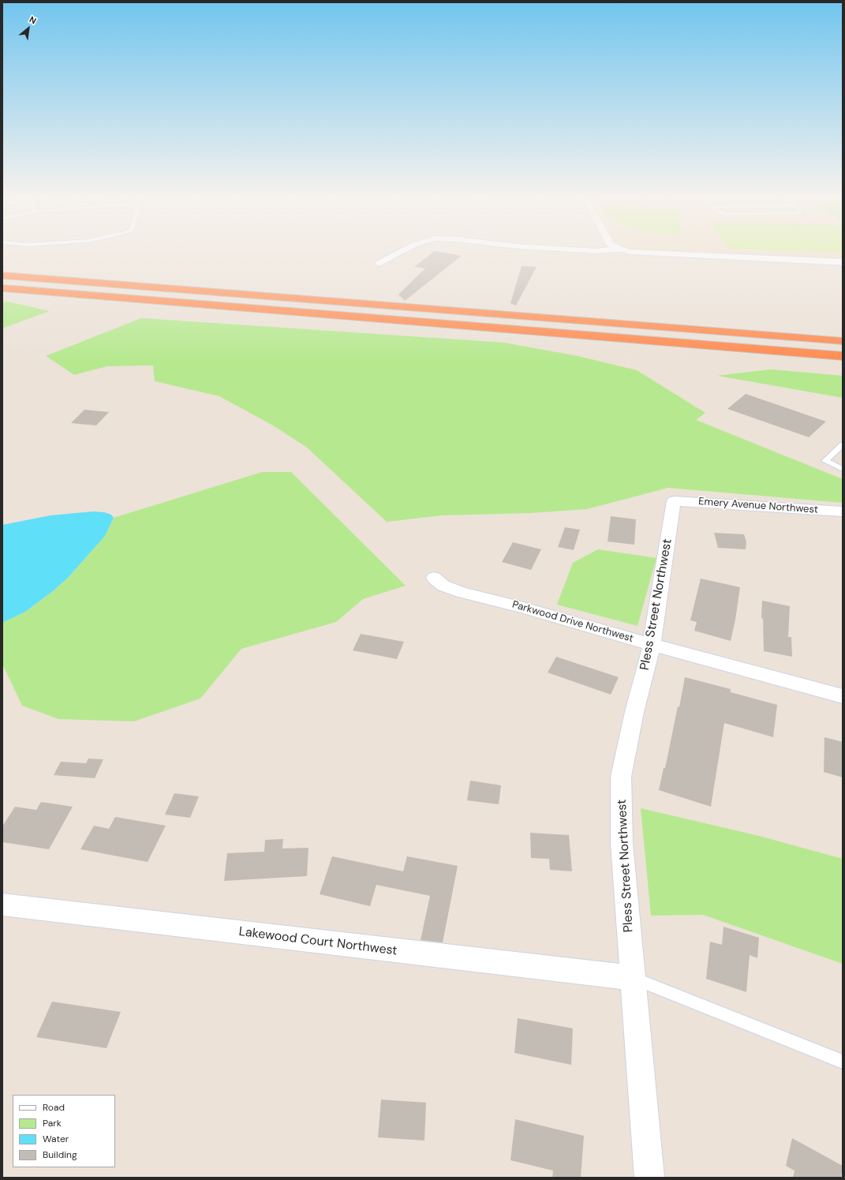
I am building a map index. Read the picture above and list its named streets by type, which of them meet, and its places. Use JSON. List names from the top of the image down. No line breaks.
{"streets":{"street":["Emery Avenue Northwest","Pless Street Northwest","Parkwood Drive Northwest","Lakewood Court Northwest"]},"crossings":[["Emery Avenue Northwest","Pless Street Northwest"],["Pless Street Northwest","Parkwood Drive Northwest"],["Pless Street Northwest","Lakewood Court Northwest"]],"legend":["Road","Park","Water","Building"],"north":"top right"}
